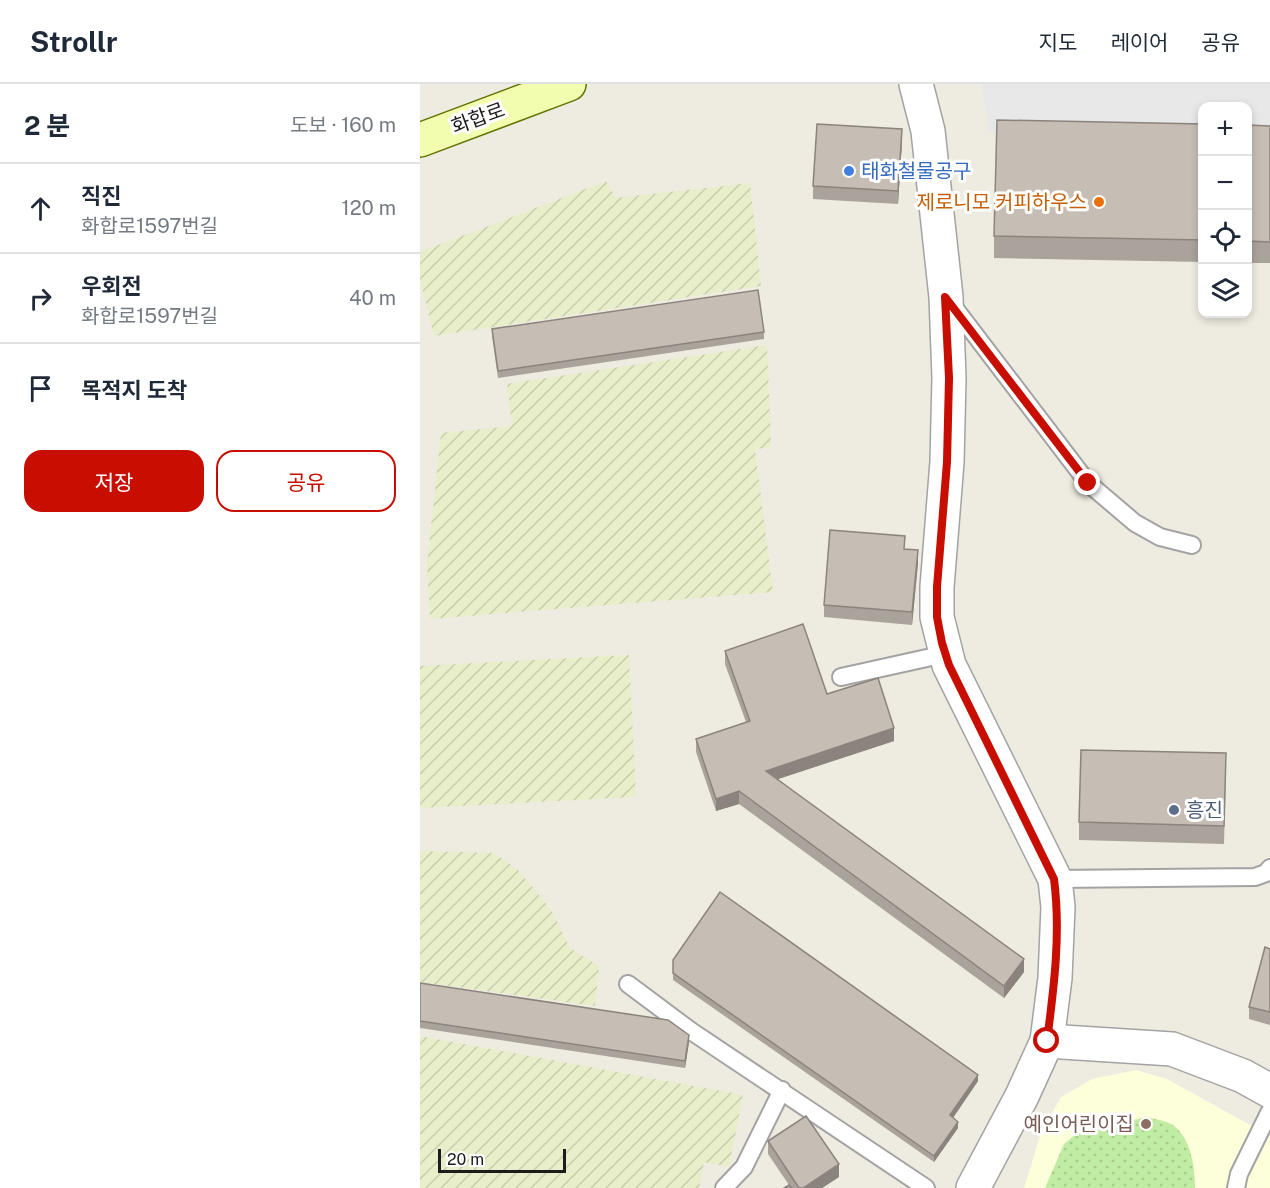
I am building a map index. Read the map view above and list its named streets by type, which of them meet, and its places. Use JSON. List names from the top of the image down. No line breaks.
{"streets":{"main road":["화합로"]},"places":["태화철물공구","제로니모 커피하우스","흥진","예인어린이집"],"scale_bar":"20 m","page":{"header":"Strollr","nav":["지도","레이어","공유"],"heading":["2 분","도보 · 160 m"],"map_buttons":["+","−"],"list":[["직진","화합로1597번길","120 m"],["우회전","화합로1597번길","40 m"],"목적지 도착"],"buttons":["저장","공유"],"scale":"20 m"}}
